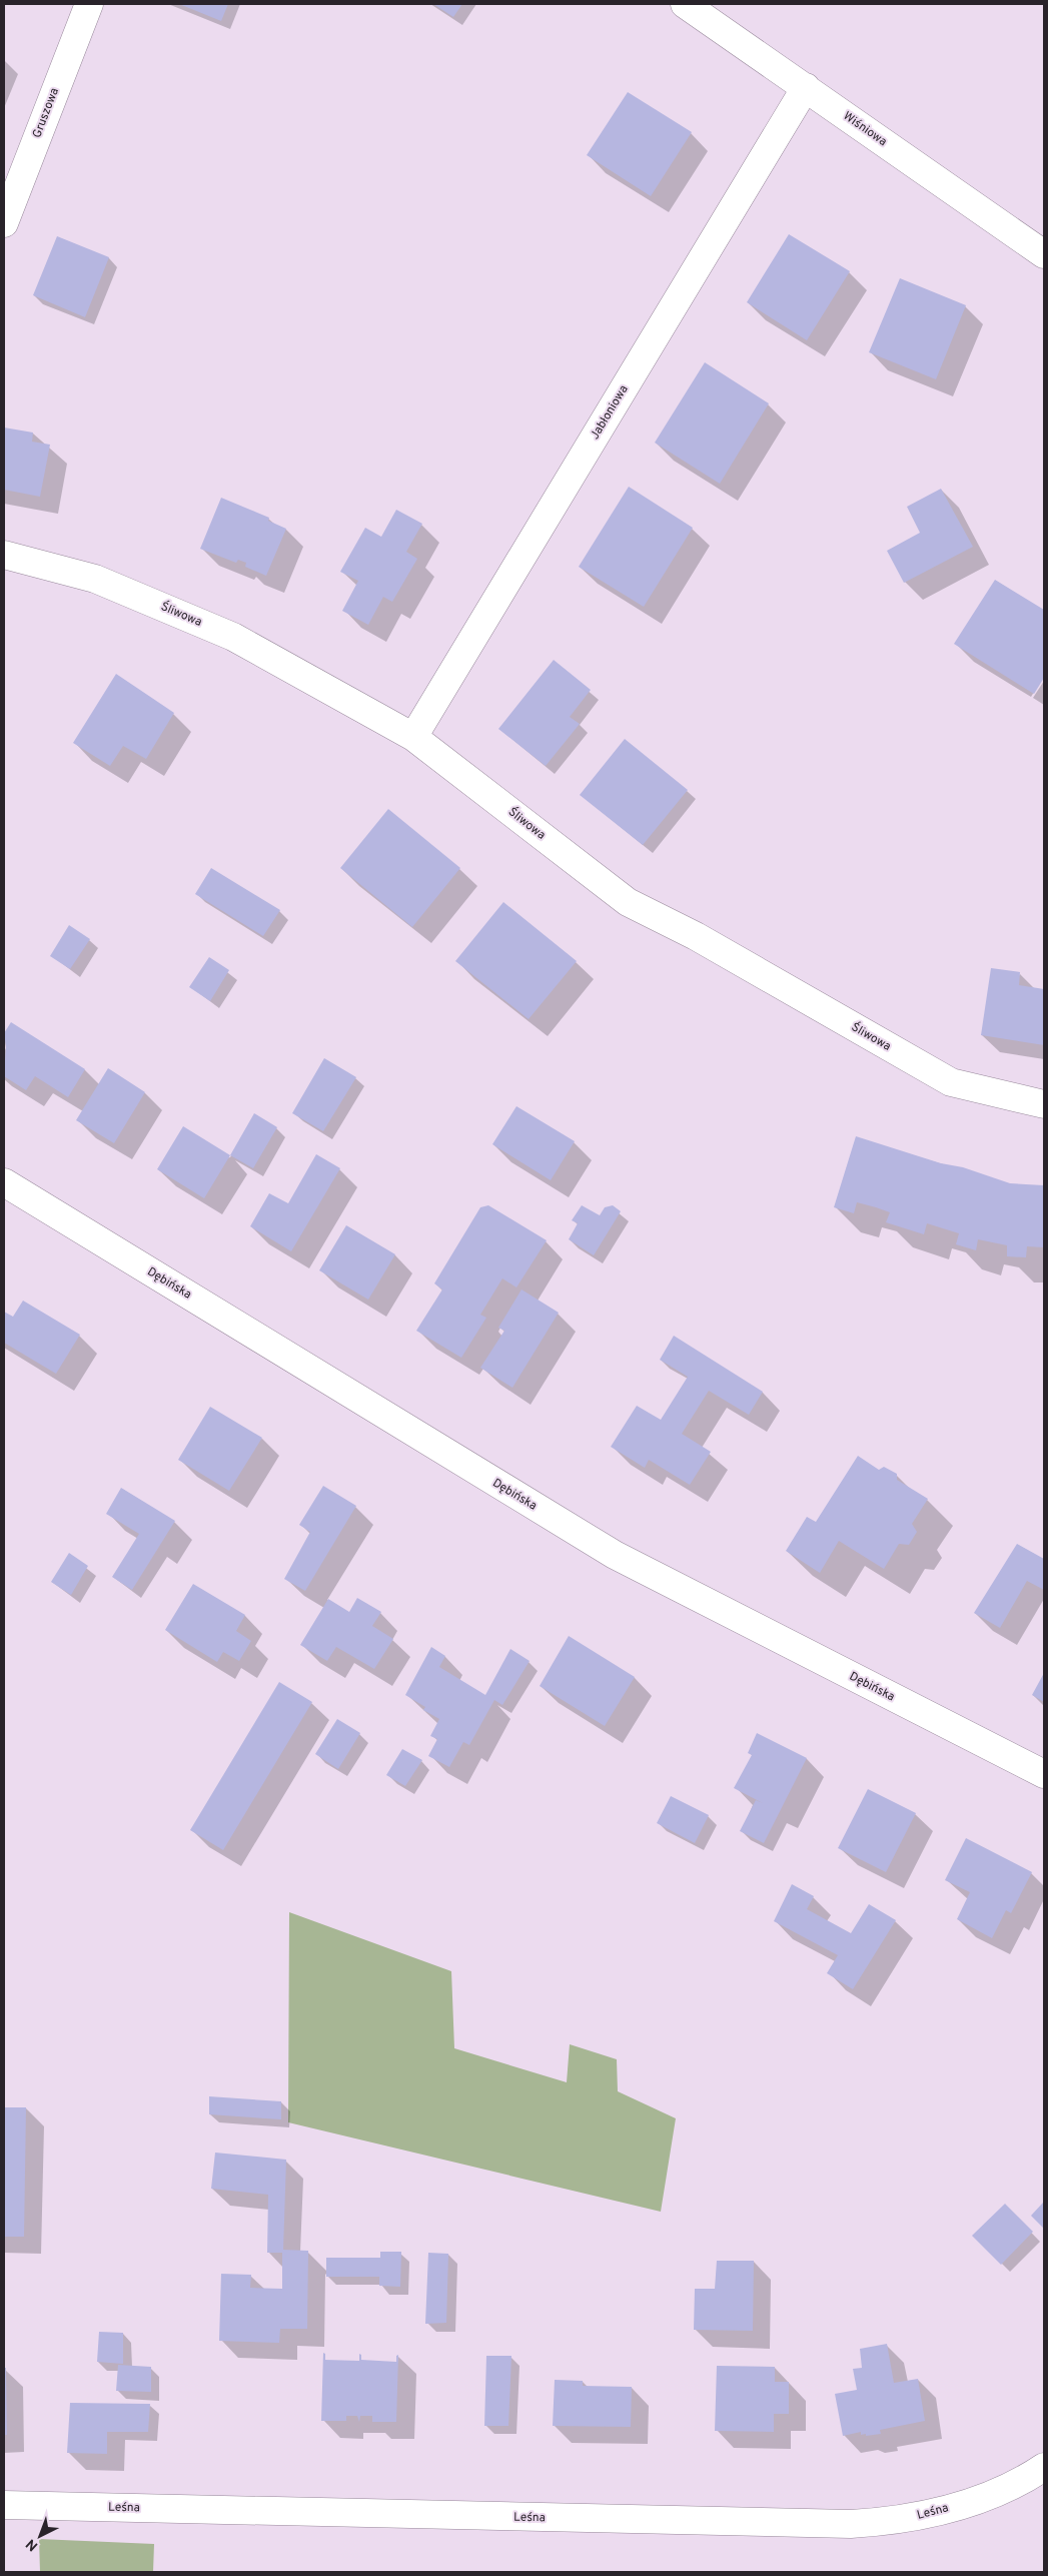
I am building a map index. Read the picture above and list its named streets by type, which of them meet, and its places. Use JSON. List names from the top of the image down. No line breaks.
{"streets":{"street":["Gruszowa","Wiśniowa","Jabłoniowa","Śliwowa","Dębińska","Leśna"]},"crossings":[["Wiśniowa","Jabłoniowa"],["Jabłoniowa","Śliwowa"]],"north":"bottom left"}
